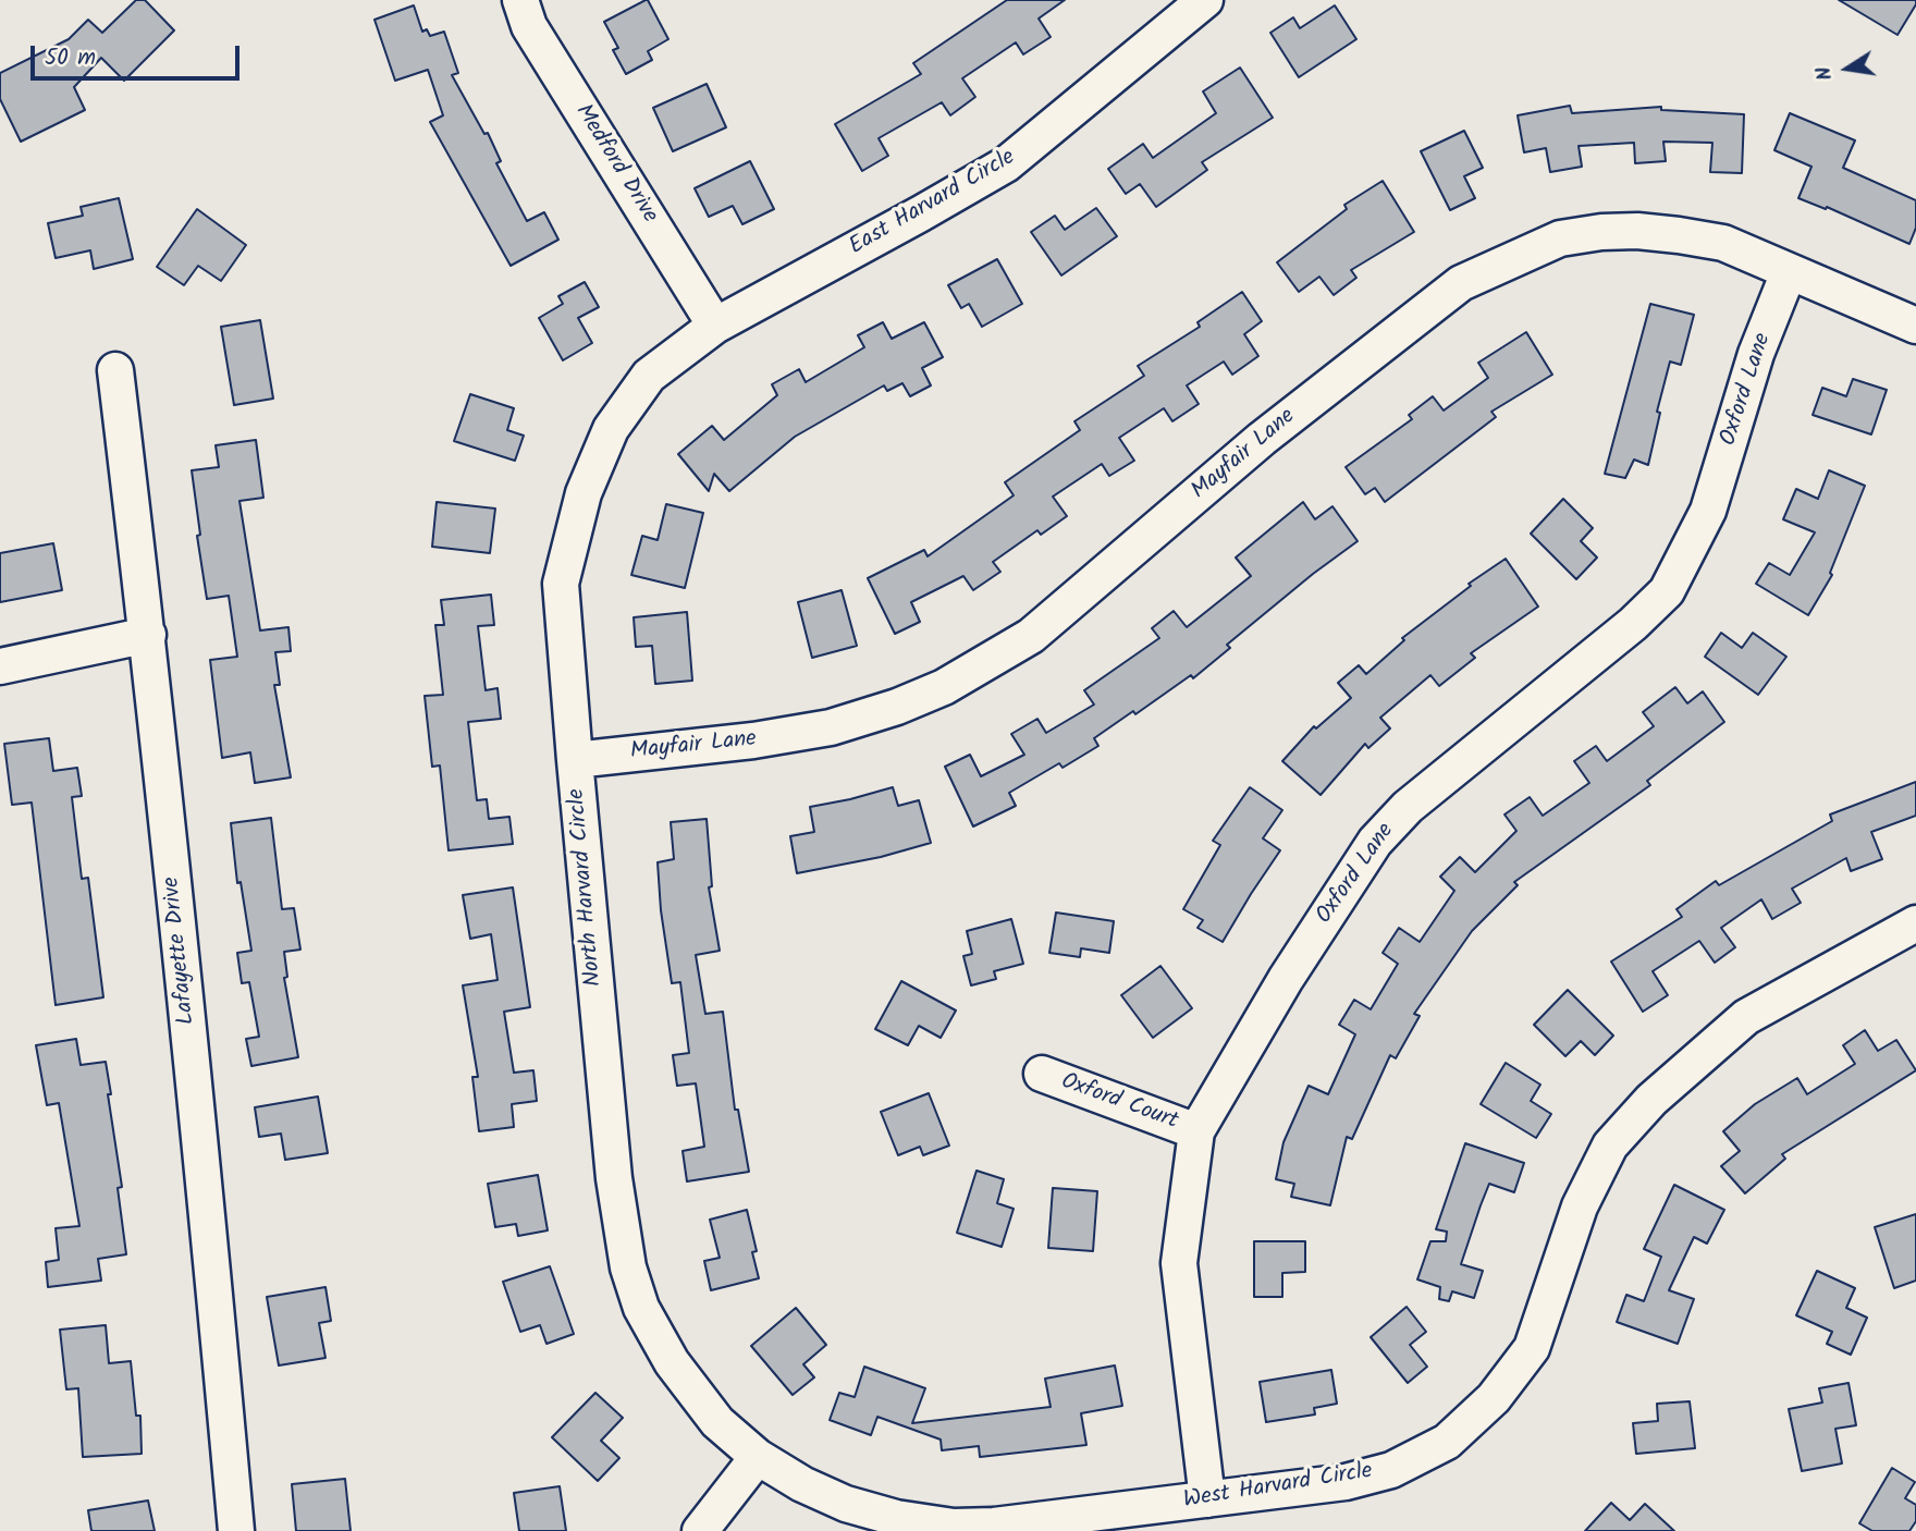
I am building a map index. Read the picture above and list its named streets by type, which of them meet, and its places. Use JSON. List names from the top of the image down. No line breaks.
{"streets":{"street":["Medford Drive","East Harvard Circle","Oxford Lane","Mayfair Lane","North Harvard Circle","Lafayette Drive","Oxford Court","West Harvard Circle"]},"crossings":[["Medford Drive","East Harvard Circle"],["Medford Drive","North Harvard Circle"],["East Harvard Circle","North Harvard Circle"],["Oxford Lane","Mayfair Lane"],["Oxford Lane","Oxford Court"],["Oxford Lane","West Harvard Circle"],["Mayfair Lane","North Harvard Circle"],["North Harvard Circle","West Harvard Circle"]],"scale_bar":"50 m","north":"left"}
